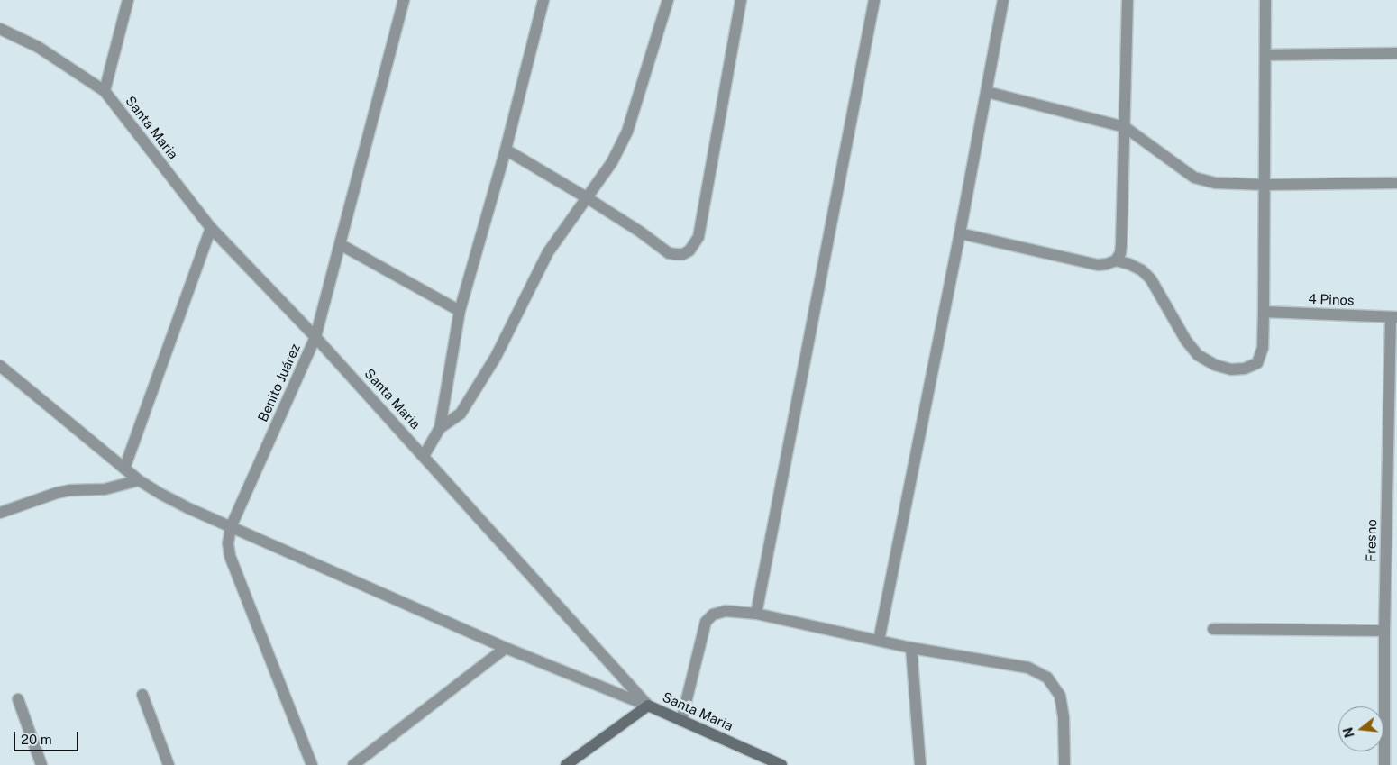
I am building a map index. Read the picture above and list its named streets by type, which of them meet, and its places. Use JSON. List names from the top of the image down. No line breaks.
{"streets":{"main road":["Santa Maria"],"street":["4 Pinos","Benito Juárez","Fresno"]},"crossings":[["Santa Maria","Benito Juárez"],["4 Pinos","Fresno"]],"scale_bar":"20 m","north":"left"}
